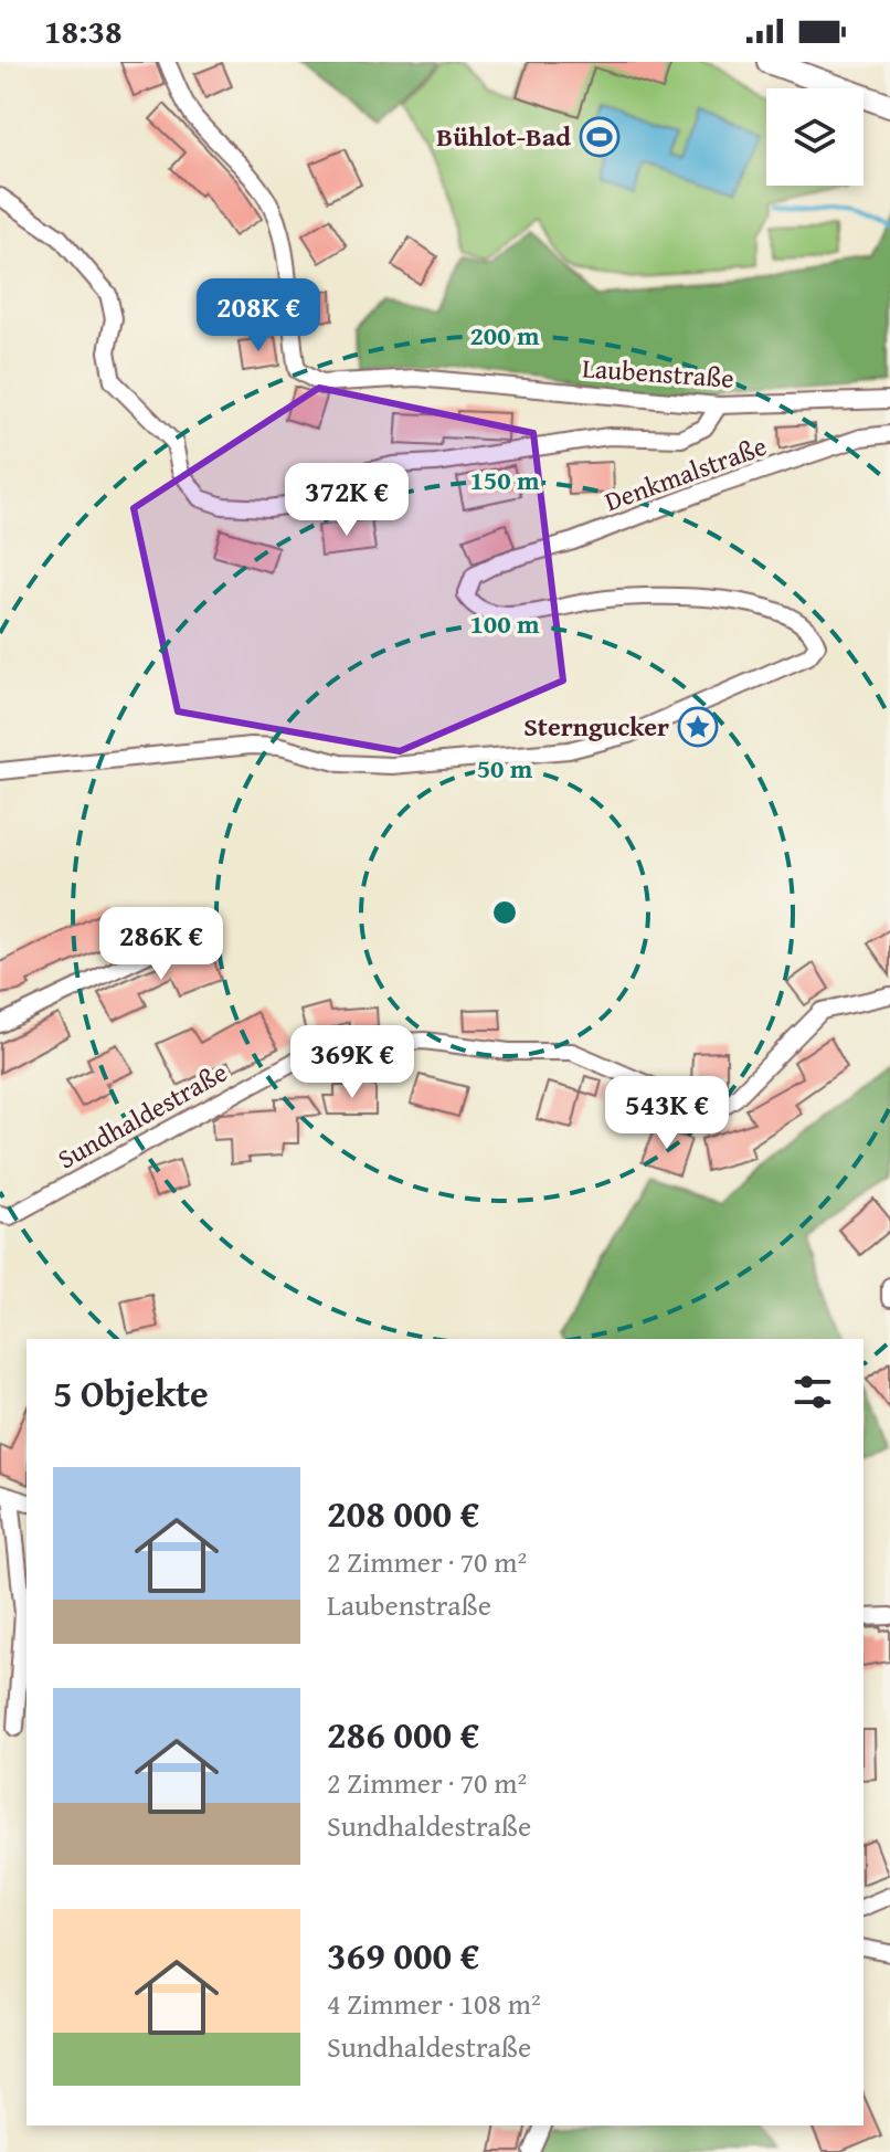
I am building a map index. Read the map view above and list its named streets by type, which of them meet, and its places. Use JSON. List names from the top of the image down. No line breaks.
{"streets":{"street":["Laubenstraße","Denkmalstraße","Sundhaldestraße"]},"places":{"sports":["Bühlot-Bad"],"place":["Sterngucker"]},"page":{"status":"18:38","price":["208K €","372K €","286K €","369K €","543K €"],"heading":"5 Objekte","list":[{"name":"208 000 €","note":"2 Zimmer · 70 m² · Laubenstraße"},{"name":"286 000 €","note":"2 Zimmer · 70 m² · Sundhaldestraße"},{"name":"369 000 €","note":"4 Zimmer · 108 m² · Sundhaldestraße"}]},"rings":["200 m","150 m","100 m","50 m"]}
